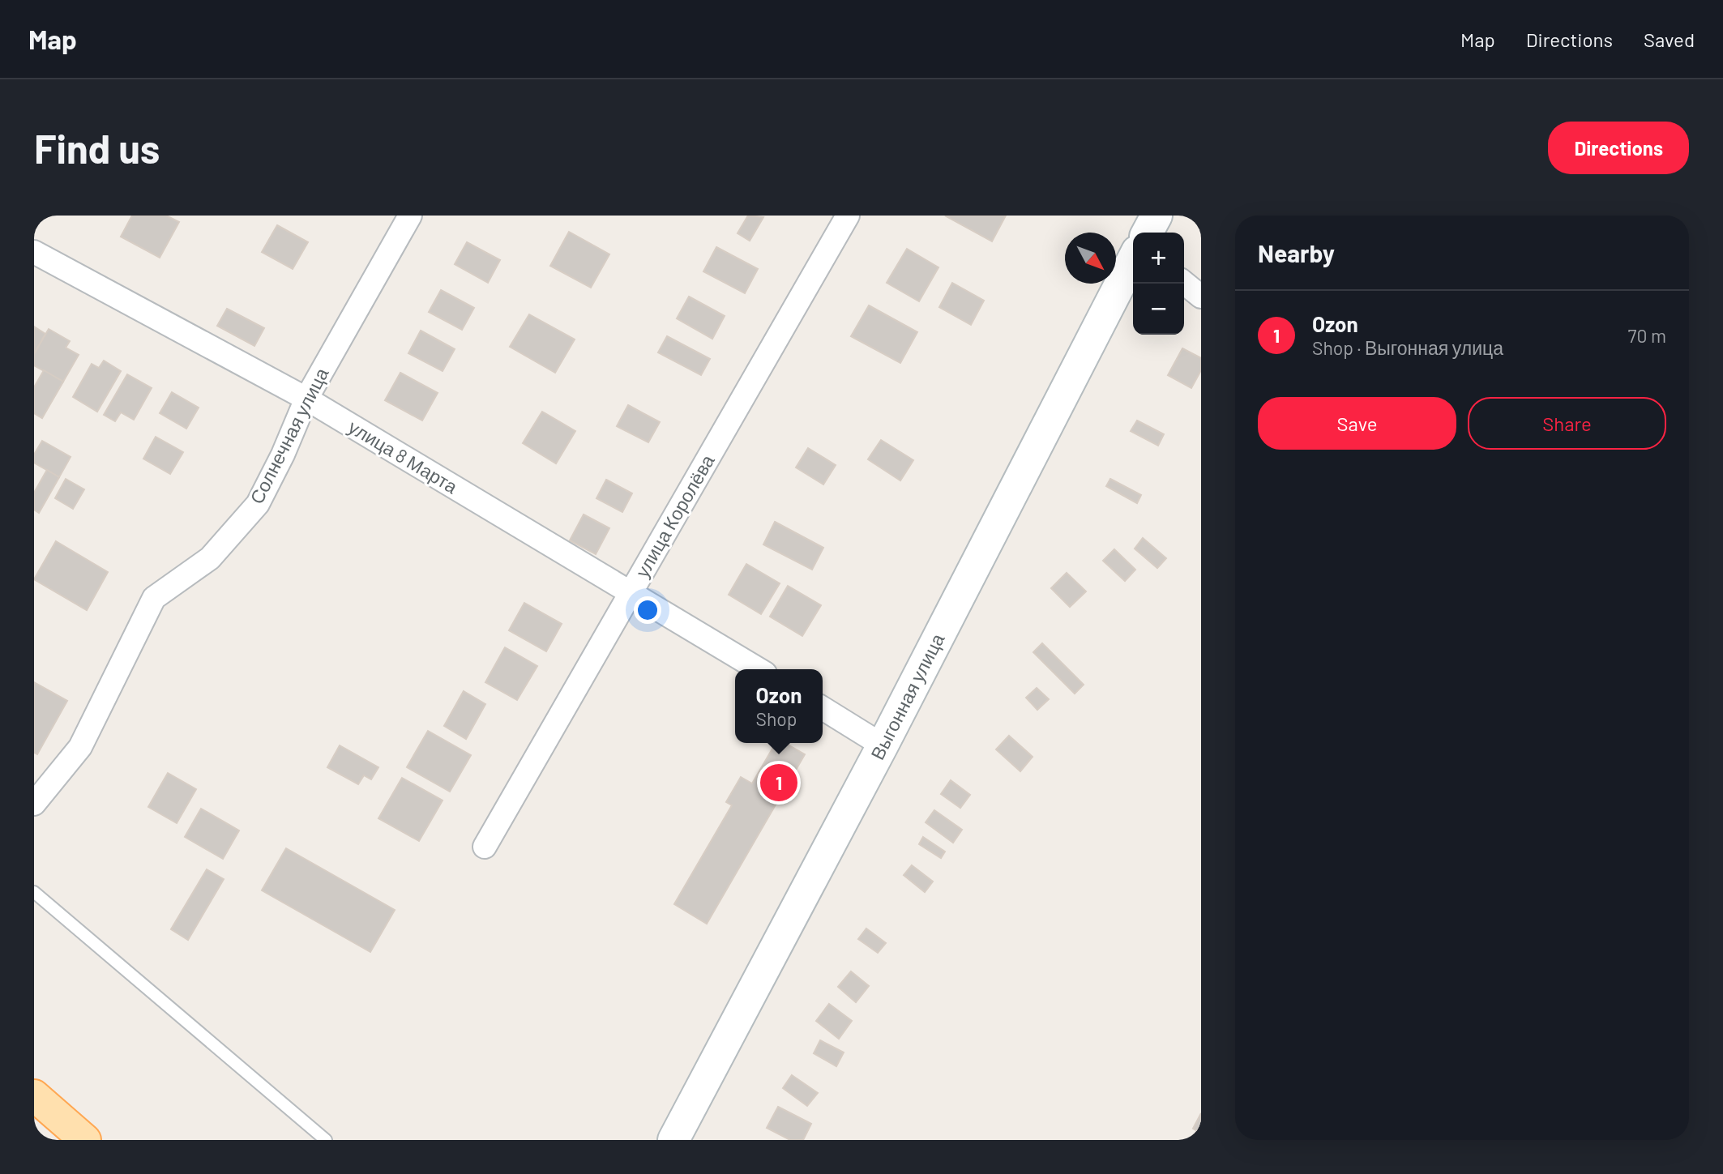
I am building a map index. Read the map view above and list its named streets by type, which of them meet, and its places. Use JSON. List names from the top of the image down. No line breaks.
{"streets":{"street":["Солнечная улица","улица 8 Марта","улица Королёва","Выгонная улица"]},"crossings":[["Солнечная улица","улица 8 Марта"],["улица 8 Марта","улица Королёва"]],"north":"bottom right","page":{"header":"Map","nav":["Map","Directions","Saved"],"buttons":["Directions",["Save","Share"]],"title":"Find us","heading":"Nearby","map_buttons":["+","−"],"list":[{"mark":"1","name":"Ozon","note":"Shop · Выгонная улица","value":"70 m"}],"popup":["Ozon","Shop"],"pins":"1"}}
